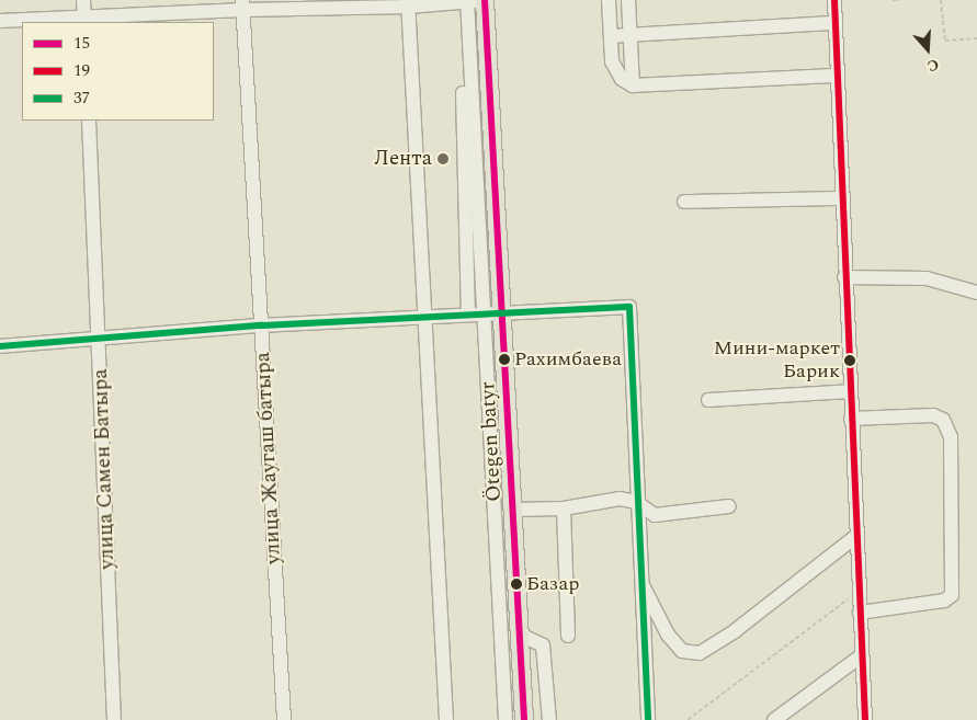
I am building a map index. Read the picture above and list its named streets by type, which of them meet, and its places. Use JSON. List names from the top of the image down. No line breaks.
{"streets":{"street":["Ötegen batyr","улица Жаугаш батыра","улица Самен Батыра"]},"places":["Лента","Рахимбаева","Мини-маркет Барик","Базар"],"lines":["transit line 15","transit line 19","transit line 37"],"legend":["15","19","37"],"north":"bottom"}
